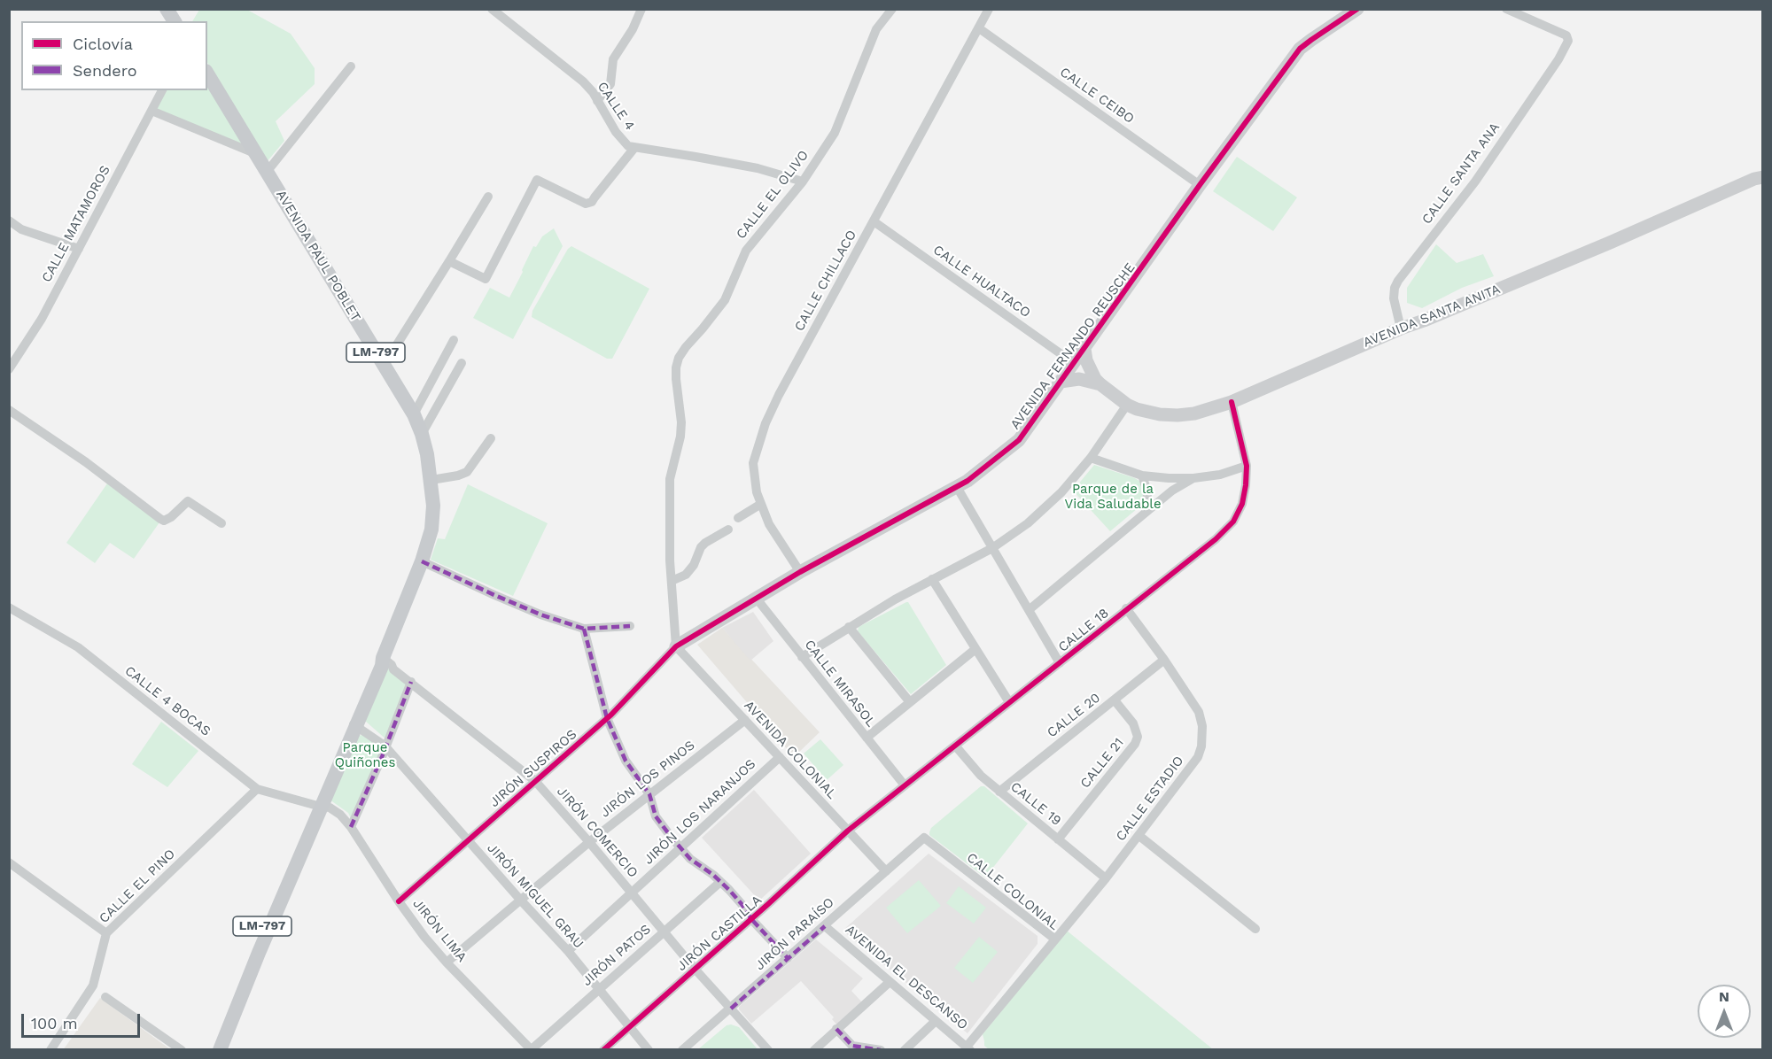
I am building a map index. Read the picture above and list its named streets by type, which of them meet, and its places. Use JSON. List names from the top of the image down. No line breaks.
{"streets":{"main road":["AVENIDA PAUL POBLET","LM-797"],"street":["CALLE CEIBO","CALLE 4","CALLE SANTA ANA","CALLE EL OLIVO","CALLE MATAMOROS","CALLE CHILLACO","CALLE HUALTACO","AVENIDA SANTA ANITA","AVENIDA FERNANDO REUSCHE","CALLE 18","CALLE MIRASOL","CALLE 4 BOCAS","CALLE 20","AVENIDA COLONIAL","CALLE 21","JIRÓN SUSPIROS","JIRÓN LOS PINOS","CALLE ESTADIO","CALLE 19","JIRÓN LOS NARANJOS","JIRÓN COMERCIO","CALLE EL PINO","CALLE COLONIAL","JIRÓN MIGUEL GRAU","JIRÓN LIMA","JIRÓN CASTILLA","JIRÓN PARAÍSO","JIRÓN PATOS","AVENIDA EL DESCANSO"]},"crossings":[["CALLE CEIBO","CALLE CHILLACO"],["CALLE CEIBO","AVENIDA FERNANDO REUSCHE"],["CALLE 4","CALLE EL OLIVO"],["CALLE SANTA ANA","AVENIDA SANTA ANITA"],["CALLE EL OLIVO","AVENIDA FERNANDO REUSCHE"],["CALLE EL OLIVO","AVENIDA COLONIAL"],["CALLE EL OLIVO","JIRÓN SUSPIROS"],["AVENIDA PAUL POBLET","LM-797"],["AVENIDA PAUL POBLET","JIRÓN COMERCIO"],["CALLE CHILLACO","CALLE HUALTACO"],["CALLE CHILLACO","AVENIDA FERNANDO REUSCHE"],["CALLE HUALTACO","AVENIDA FERNANDO REUSCHE"],["AVENIDA SANTA ANITA","AVENIDA FERNANDO REUSCHE"],["AVENIDA SANTA ANITA","CALLE 18"],["AVENIDA FERNANDO REUSCHE","CALLE MIRASOL"],["AVENIDA FERNANDO REUSCHE","AVENIDA COLONIAL"],["AVENIDA FERNANDO REUSCHE","JIRÓN SUSPIROS"],["LM-797","CALLE 4 BOCAS"],["LM-797","JIRÓN COMERCIO"],["LM-797","JIRÓN MIGUEL GRAU"],["LM-797","JIRÓN LIMA"],["CALLE 18","CALLE MIRASOL"],["CALLE 18","AVENIDA COLONIAL"],["CALLE 18","CALLE ESTADIO"],["CALLE 18","CALLE 19"],["CALLE 18","JIRÓN CASTILLA"],["CALLE 4 BOCAS","CALLE EL PINO"],["CALLE 4 BOCAS","JIRÓN LIMA"],["CALLE 20","CALLE 21"],["CALLE 20","CALLE ESTADIO"],["CALLE 20","CALLE 19"],["AVENIDA COLONIAL","JIRÓN SUSPIROS"],["AVENIDA COLONIAL","JIRÓN LOS PINOS"],["AVENIDA COLONIAL","JIRÓN LOS NARANJOS"],["AVENIDA COLONIAL","JIRÓN CASTILLA"],["AVENIDA COLONIAL","JIRÓN PARAÍSO"],["CALLE 21","CALLE 19"],["JIRÓN SUSPIROS","JIRÓN COMERCIO"],["JIRÓN SUSPIROS","JIRÓN MIGUEL GRAU"],["JIRÓN SUSPIROS","JIRÓN LIMA"],["JIRÓN LOS PINOS","JIRÓN COMERCIO"],["JIRÓN LOS PINOS","JIRÓN MIGUEL GRAU"],["JIRÓN LOS PINOS","JIRÓN LIMA"],["CALLE ESTADIO","CALLE 19"],["CALLE ESTADIO","CALLE COLONIAL"],["JIRÓN LOS NARANJOS","JIRÓN COMERCIO"],["JIRÓN LOS NARANJOS","JIRÓN MIGUEL GRAU"],["JIRÓN COMERCIO","JIRÓN CASTILLA"],["JIRÓN COMERCIO","JIRÓN PARAÍSO"],["JIRÓN COMERCIO","JIRÓN PATOS"],["CALLE COLONIAL","JIRÓN PARAÍSO"],["CALLE COLONIAL","AVENIDA EL DESCANSO"],["JIRÓN MIGUEL GRAU","JIRÓN CASTILLA"],["JIRÓN MIGUEL GRAU","JIRÓN PATOS"],["JIRÓN LIMA","JIRÓN PATOS"],["JIRÓN PARAÍSO","AVENIDA EL DESCANSO"]],"parks":["Parque de la Vida Saludable","Parque Quiñones"],"legend":["Ciclovía","Sendero"],"scale_bar":"100 m","north":"top"}
